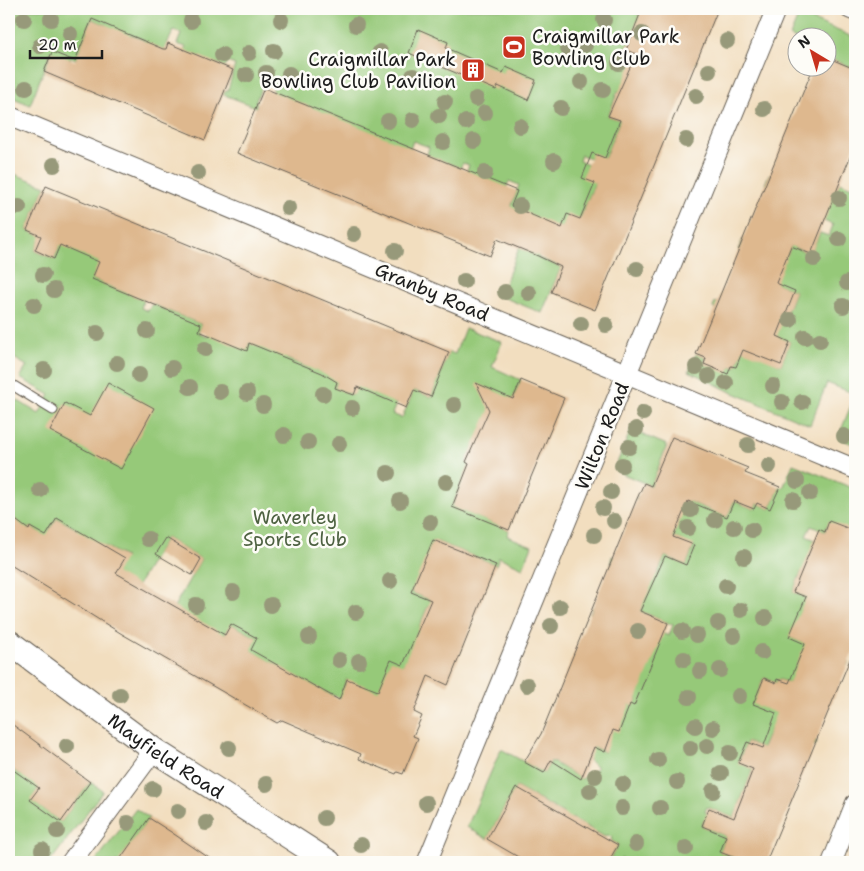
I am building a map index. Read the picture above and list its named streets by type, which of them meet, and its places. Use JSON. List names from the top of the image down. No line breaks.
{"streets":{"street":["Granby Road","Wilton Road","Mayfield Road"]},"crossings":[["Granby Road","Wilton Road"]],"parks":["Waverley Sports Club"],"places":{"sports":["Craigmillar Park Bowling Club"],"building":["Craigmillar Park Bowling Club Pavilion"]},"scale_bar":"20 m","north":"top left"}
